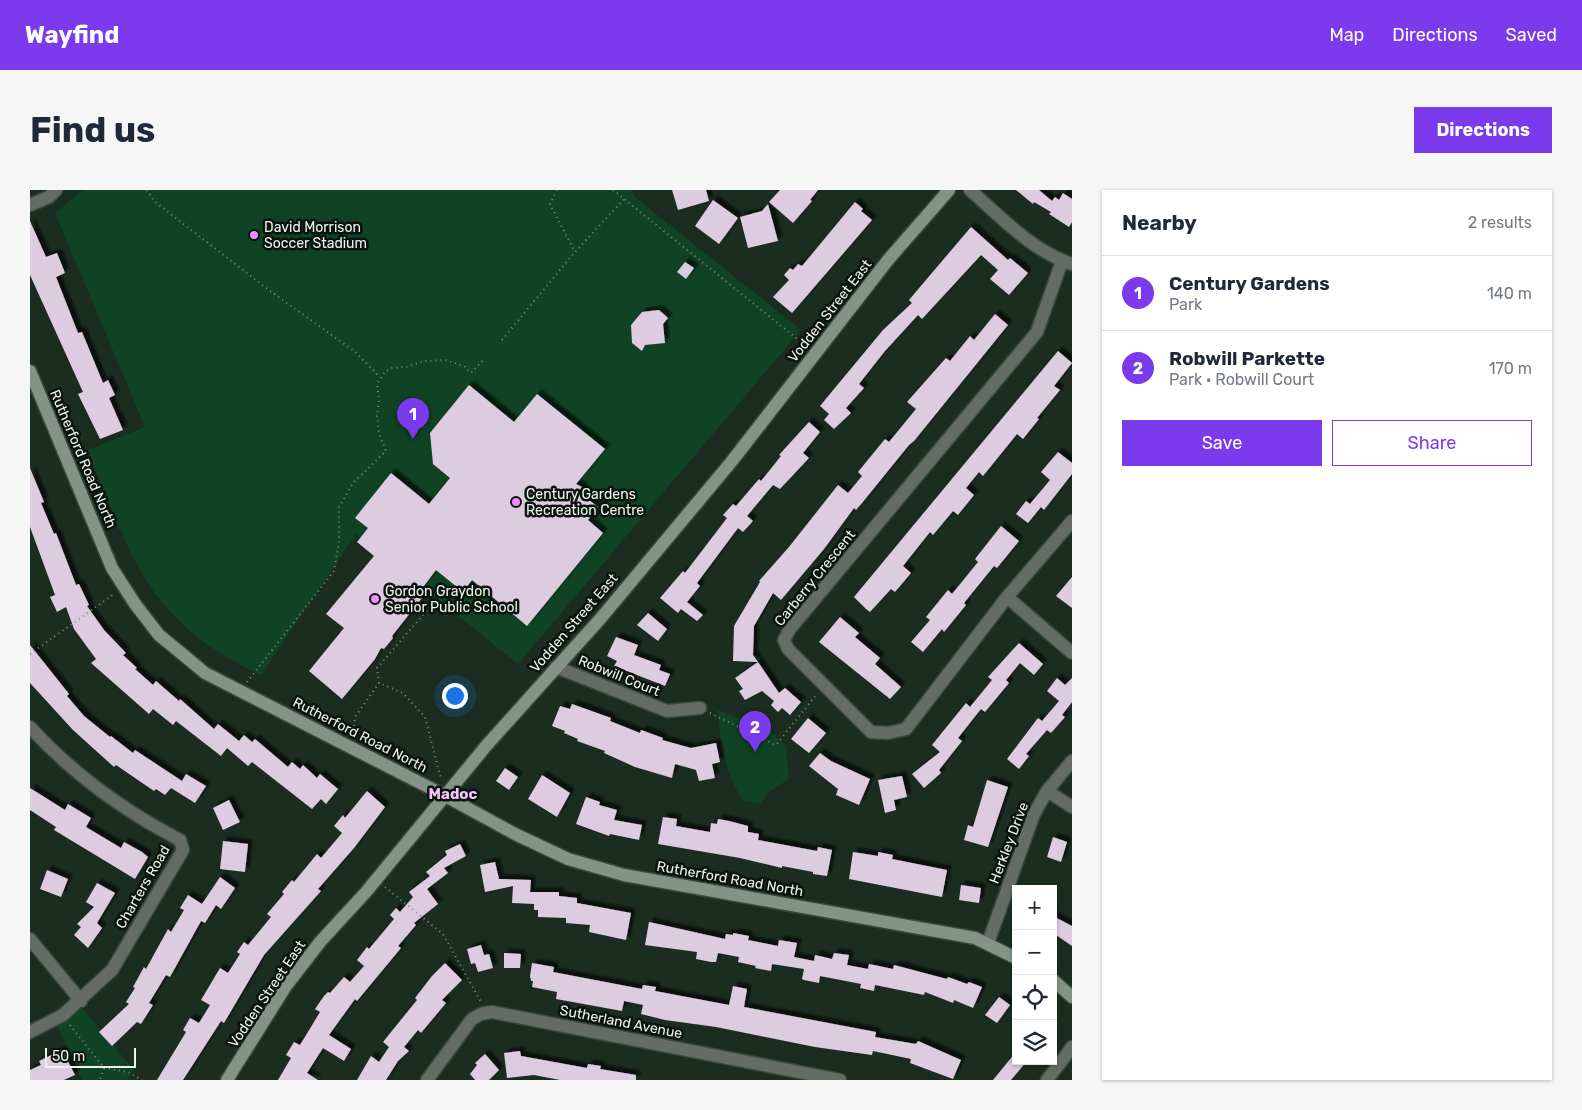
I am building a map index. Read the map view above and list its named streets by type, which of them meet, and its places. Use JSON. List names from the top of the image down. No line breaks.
{"streets":{"street":["Vodden Street East","Rutherford Road North","Carberry Crescent","Robwill Court","Herkley Drive","Charters Road","Sutherland Avenue"]},"crossings":[["Vodden Street East","Rutherford Road North"],["Vodden Street East","Robwill Court"],["Rutherford Road North","Herkley Drive"]],"districts":["Madoc"],"places":["David Morrison Soccer Stadium","Century Gardens Recreation Centre","Gordon Graydon Senior Public School"],"scale_bar":"50 m","page":{"header":"Wayfind","nav":["Map","Directions","Saved"],"buttons":["Directions",["Save","Share"]],"title":"Find us","heading":["Nearby","2 results"],"list":[{"mark":"1","name":"Century Gardens","note":"Park","value":"140 m"},{"mark":"2","name":"Robwill Parkette","note":"Park · Robwill Court","value":"170 m"}],"pins":["1","2"],"map_buttons":["+","−"],"scale":"50 m"}}
